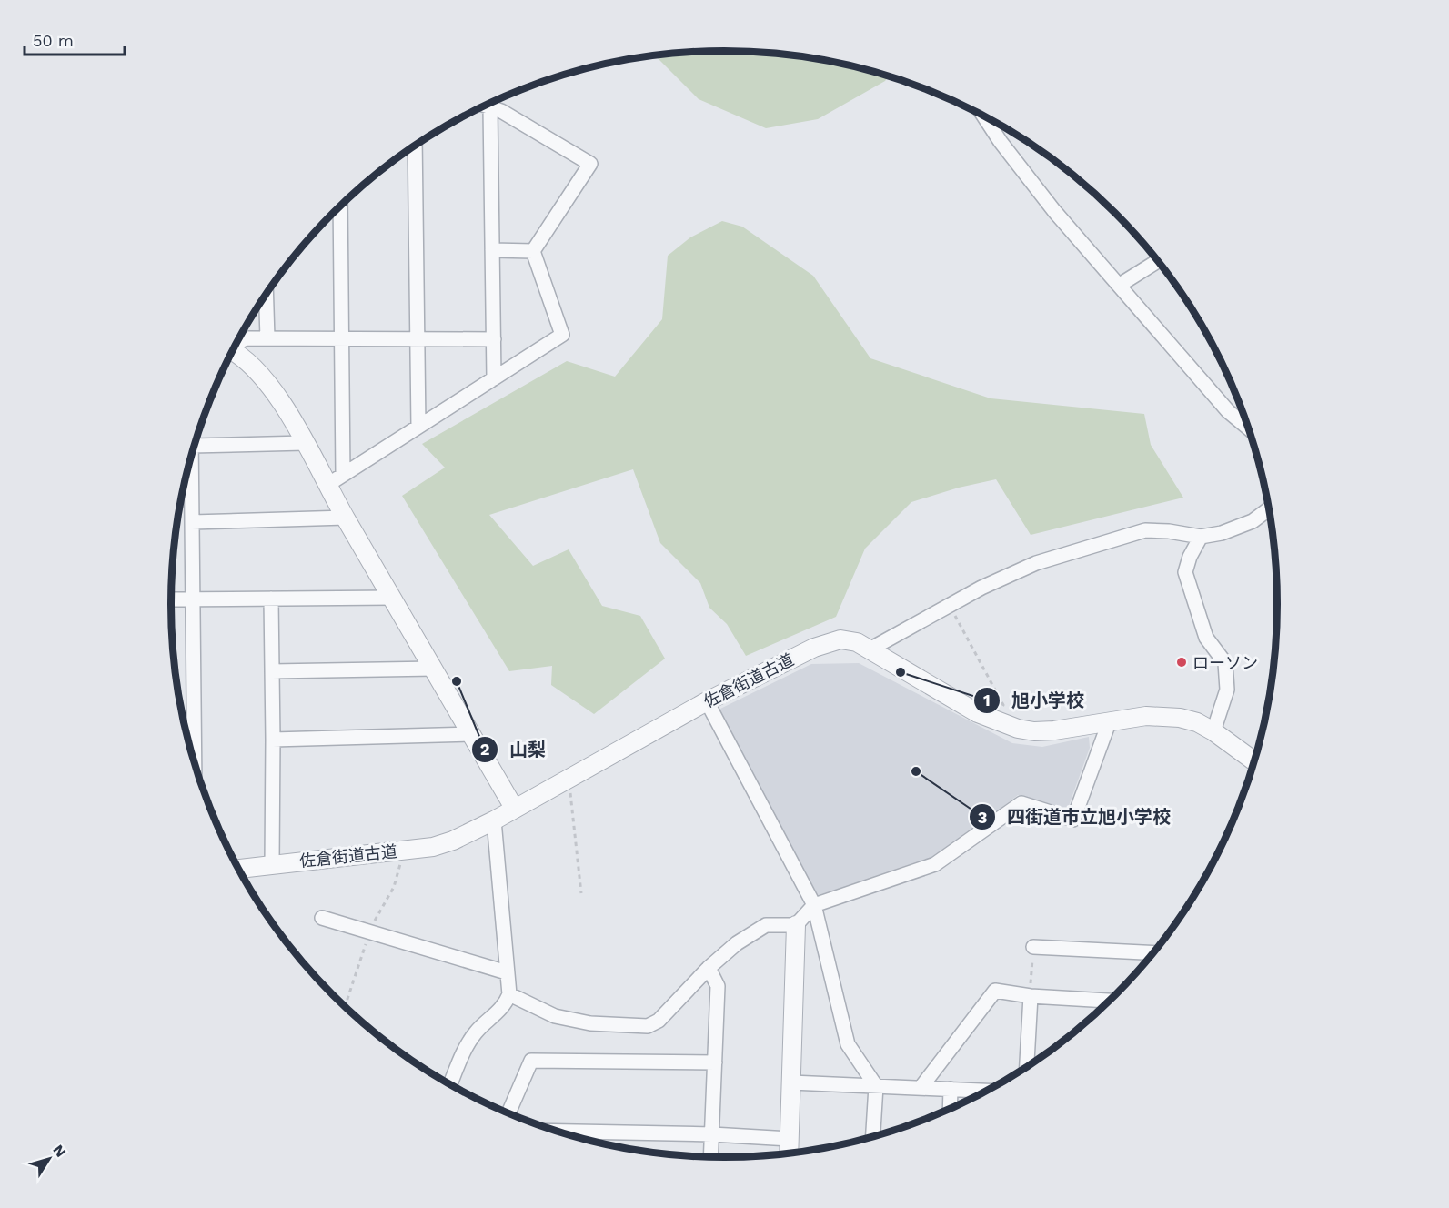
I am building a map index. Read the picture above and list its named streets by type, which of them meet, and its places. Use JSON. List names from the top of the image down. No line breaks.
{"streets":{"street":["佐倉街道古道"]},"places":["ローソン","旭小学校","山梨","四街道市立旭小学校"],"scale_bar":"50 m","north":"top right"}
